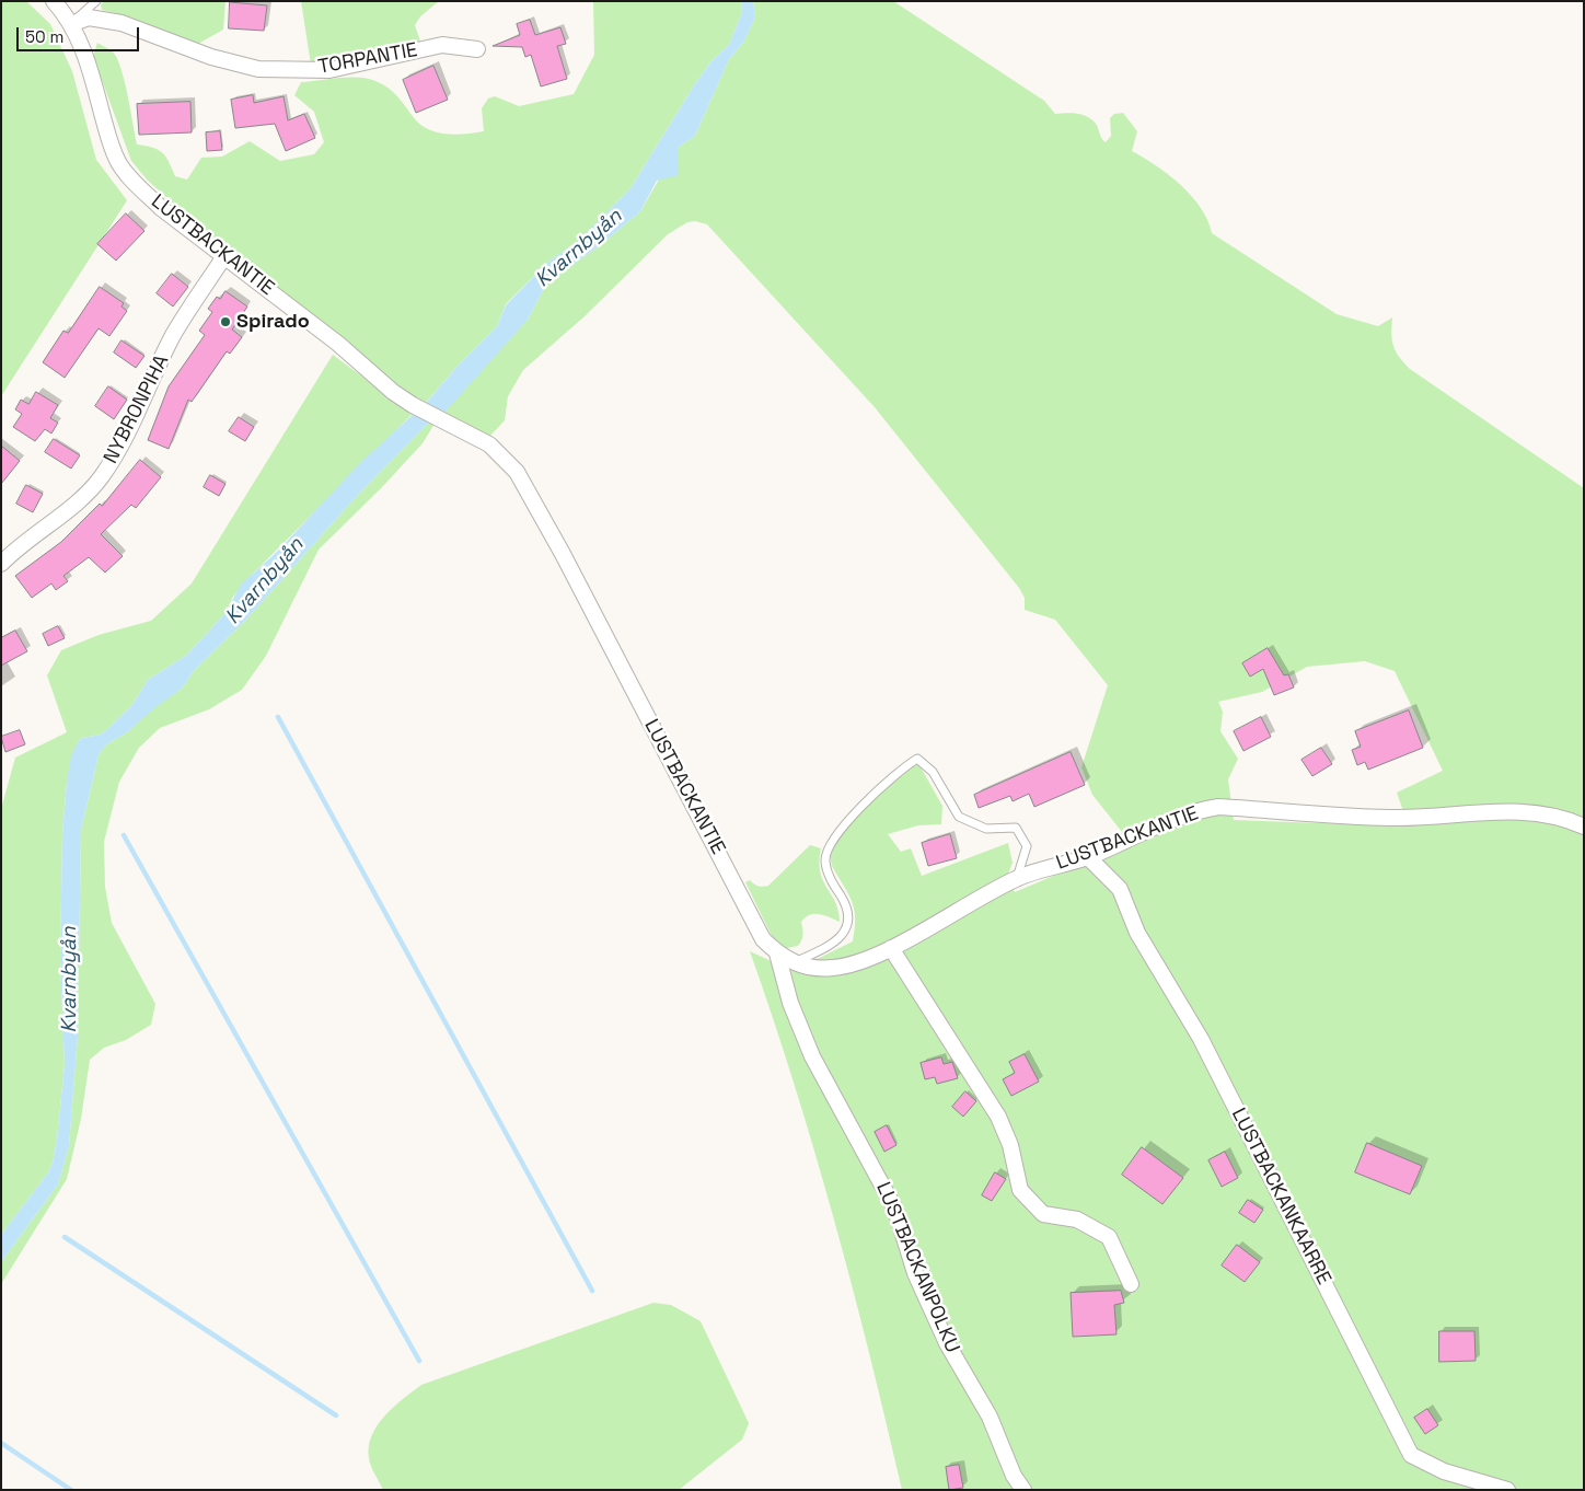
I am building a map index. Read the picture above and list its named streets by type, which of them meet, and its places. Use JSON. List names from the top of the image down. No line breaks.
{"streets":{"street":["TORPANTIE","LUSTBACKANTIE","NYBRONPIHA","LUSTBACKANKAARRE","LUSTBACKANPOLKU"]},"crossings":[["TORPANTIE","LUSTBACKANTIE"],["LUSTBACKANTIE","NYBRONPIHA"],["LUSTBACKANTIE","LUSTBACKANKAARRE"],["LUSTBACKANTIE","LUSTBACKANPOLKU"]],"water":["Kvarnbyån"],"places":["Spirado"],"scale_bar":"50 m"}
